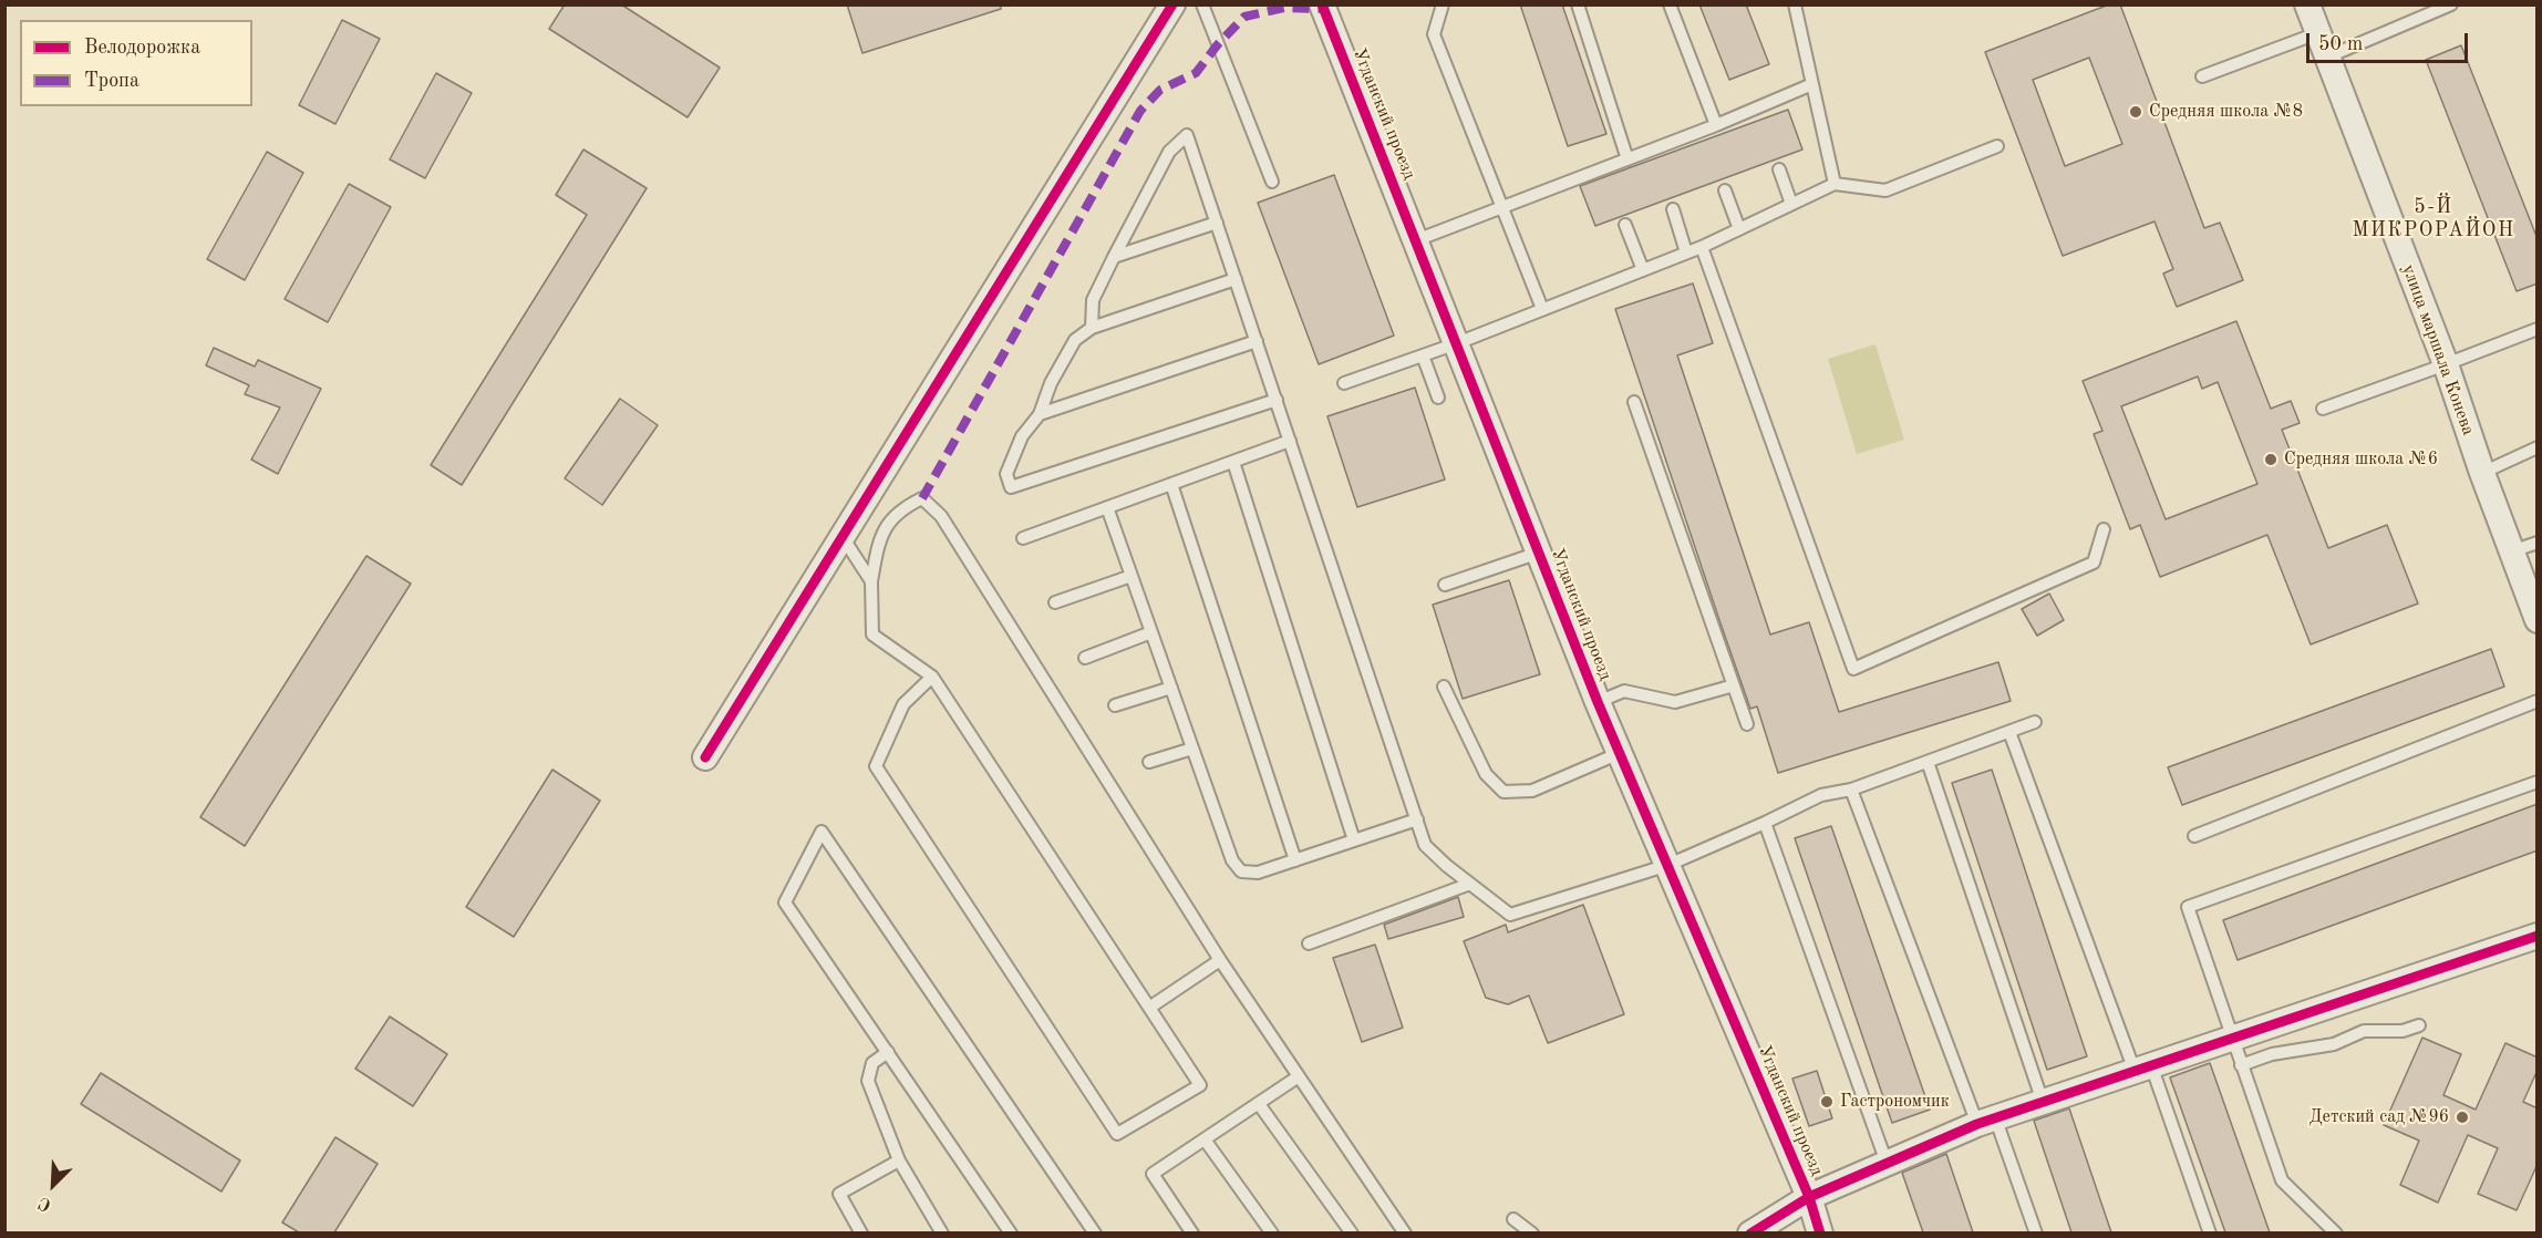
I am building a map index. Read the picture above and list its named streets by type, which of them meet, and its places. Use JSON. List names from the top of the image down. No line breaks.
{"streets":{"street":["Угданский проезд","улица маршала Конева"]},"districts":["5-Й МИКРОРАЙОН"],"places":["Средняя школа №8","Средняя школа №6","Гастрономчик","Детский сад №96"],"legend":["Велодорожка","Тропа"],"scale_bar":"50 m","north":"bottom left"}
